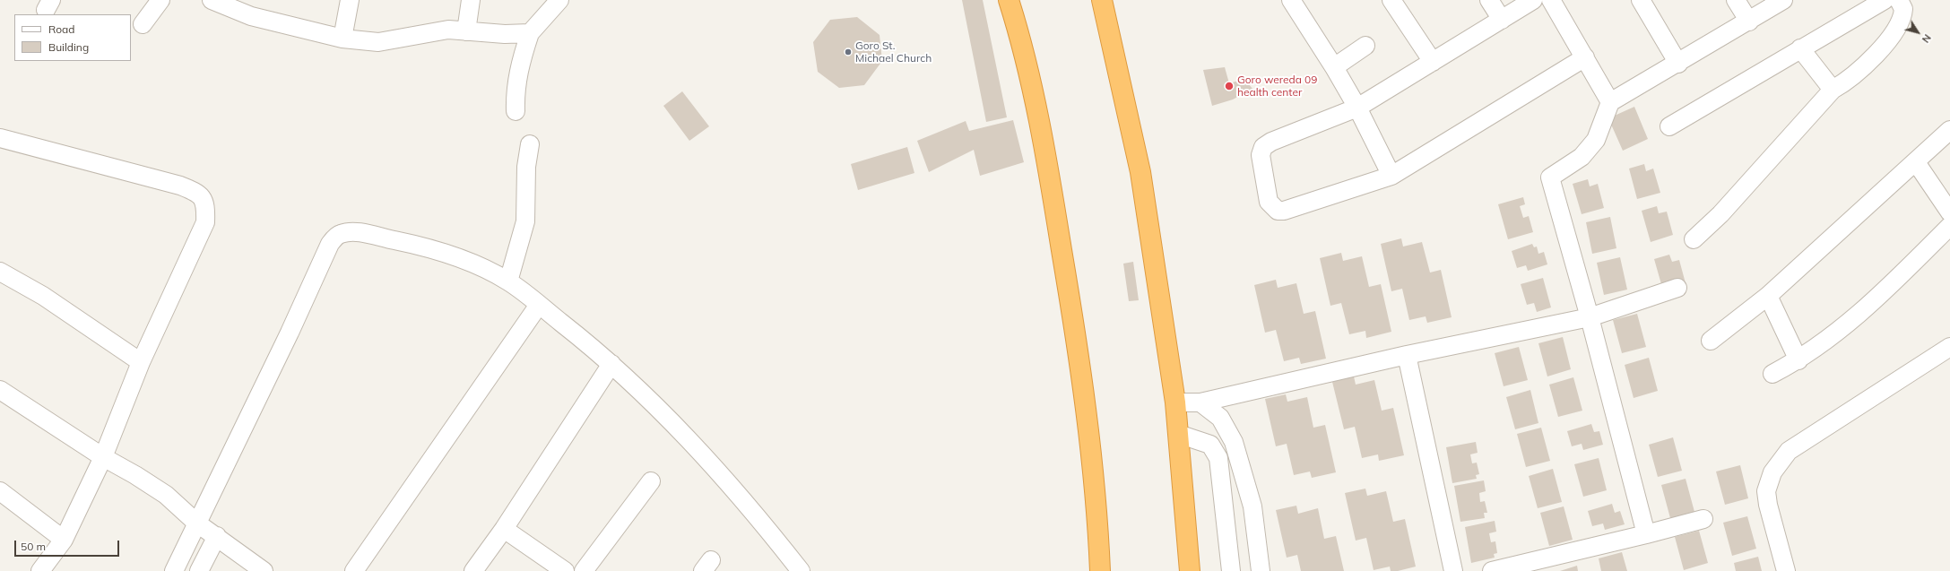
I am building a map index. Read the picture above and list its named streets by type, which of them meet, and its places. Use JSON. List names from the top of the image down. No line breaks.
{"places":["Goro St. Michael Church","Goro wereda 09 health center"],"legend":["Road","Building"],"scale_bar":"50 m","north":"bottom right"}
